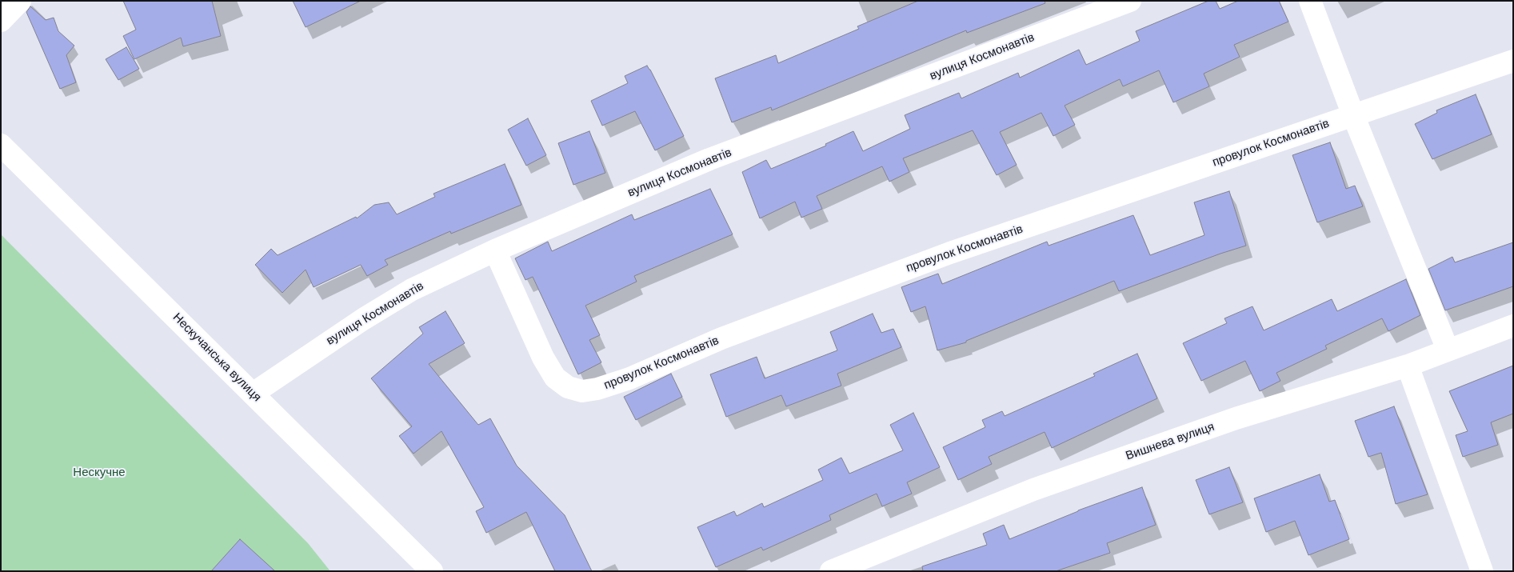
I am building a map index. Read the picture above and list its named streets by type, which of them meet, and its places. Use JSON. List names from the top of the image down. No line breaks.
{"streets":{"street":["вулиця Космонавтів","провулок Космонавтів","Нескучанська вулиця","Вишнева вулиця"]},"crossings":[["вулиця Космонавтів","провулок Космонавтів"],["вулиця Космонавтів","Нескучанська вулиця"]],"parks":["Нескучне"]}
